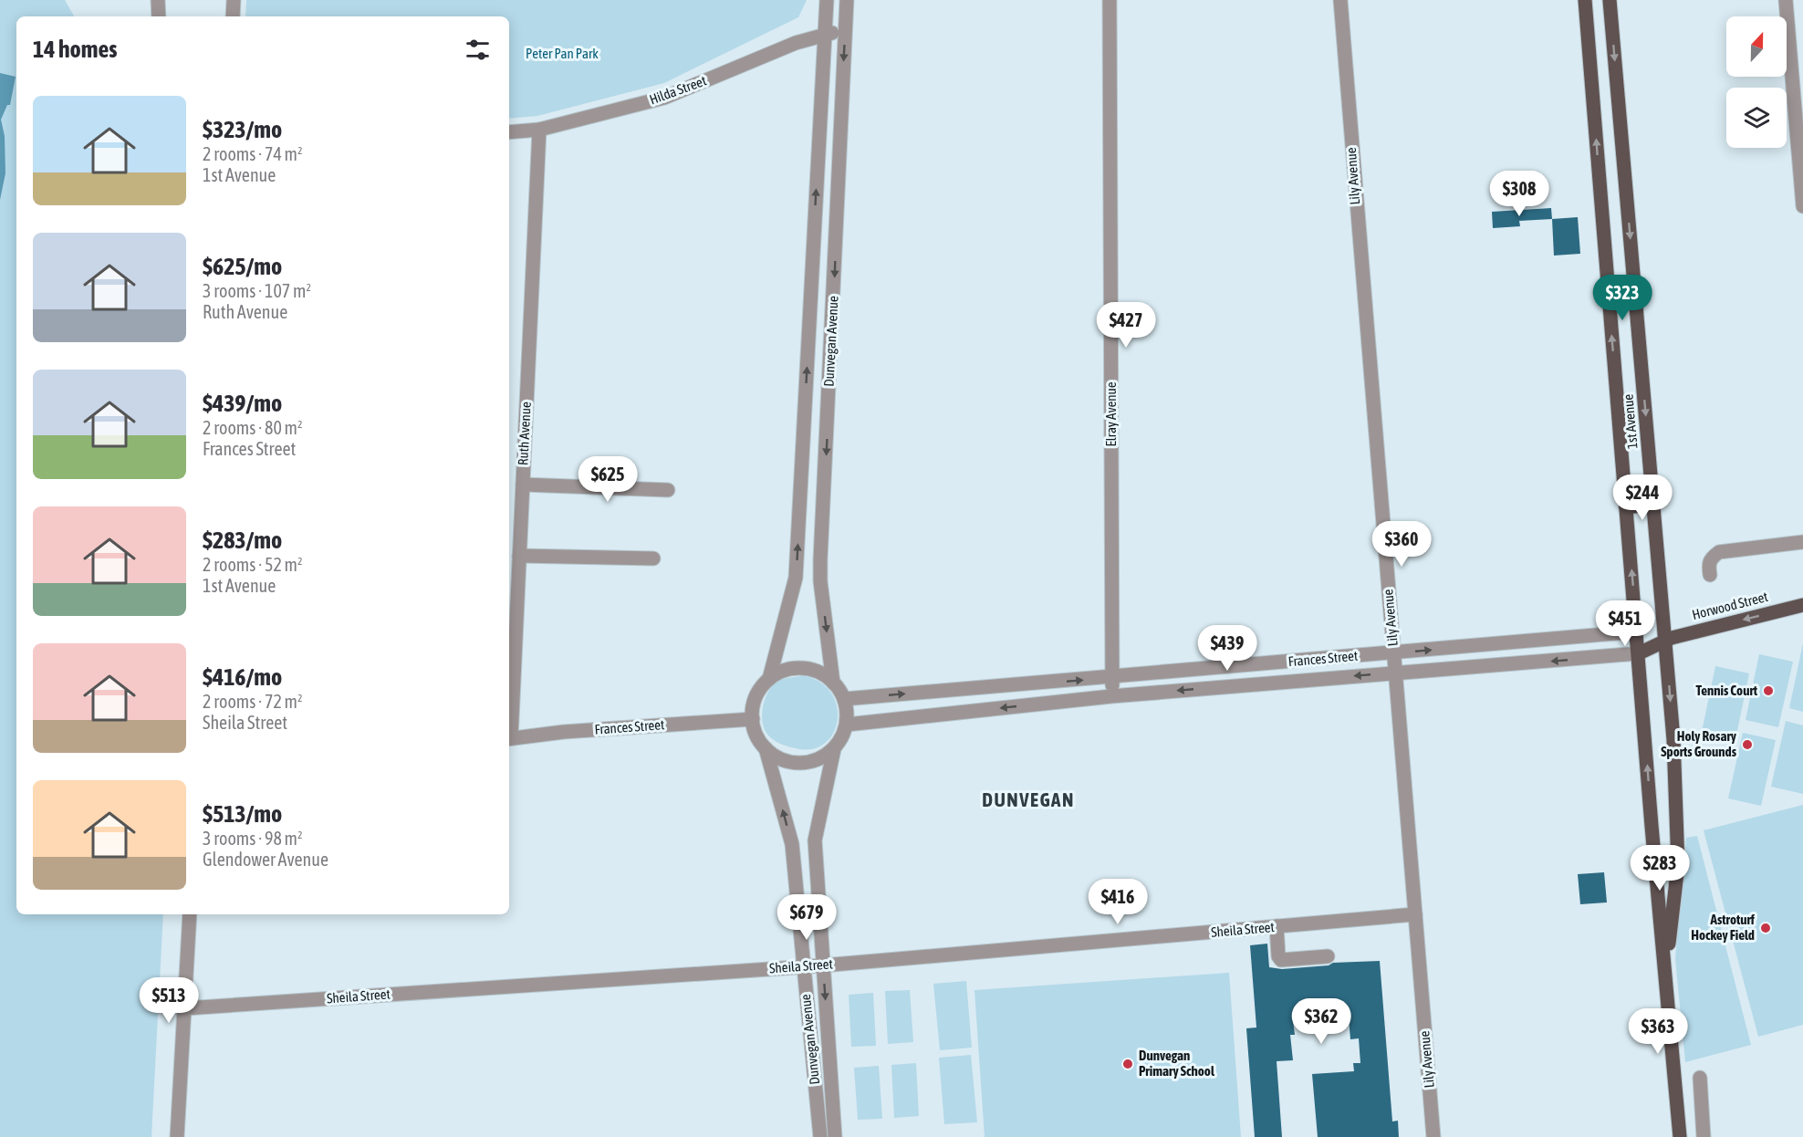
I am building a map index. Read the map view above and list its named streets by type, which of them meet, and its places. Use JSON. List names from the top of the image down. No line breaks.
{"streets":{"main road":["1st Avenue","Horwood Street"],"street":["Hilda Street","Lily Avenue","Dunvegan Avenue","Elray Avenue","Ruth Avenue","Frances Street","Sheila Street"]},"crossings":[["Hilda Street","Dunvegan Avenue"],["Hilda Street","Ruth Avenue"],["Lily Avenue","Frances Street"],["Lily Avenue","Sheila Street"],["Dunvegan Avenue","Frances Street"],["Dunvegan Avenue","Sheila Street"],["Elray Avenue","Frances Street"],["1st Avenue","Horwood Street"],["1st Avenue","Frances Street"],["Ruth Avenue","Frances Street"],["Horwood Street","Frances Street"]],"one_way":["Horwood Street"],"districts":["DUNVEGAN"],"parks":["Peter Pan Park"],"places":["Tennis Court","Holy Rosary Sports Grounds","Astroturf Hockey Field","Dunvegan Primary School"],"north":"top","page":{"heading":"14 homes","list":[{"name":"$323/mo","note":"2 rooms · 74 m² · 1st Avenue"},{"name":"$625/mo","note":"3 rooms · 107 m² · Ruth Avenue"},{"name":"$439/mo","note":"2 rooms · 80 m² · Frances Street"},{"name":"$283/mo","note":"2 rooms · 52 m² · 1st Avenue"},{"name":"$416/mo","note":"2 rooms · 72 m² · Sheila Street"},{"name":"$513/mo","note":"3 rooms · 98 m² · Glendower Avenue"}],"price":["$308","$323","$427","$625","$244","$360","$451","$439","$283","$416","$679","$513","$362","$363"]}}
